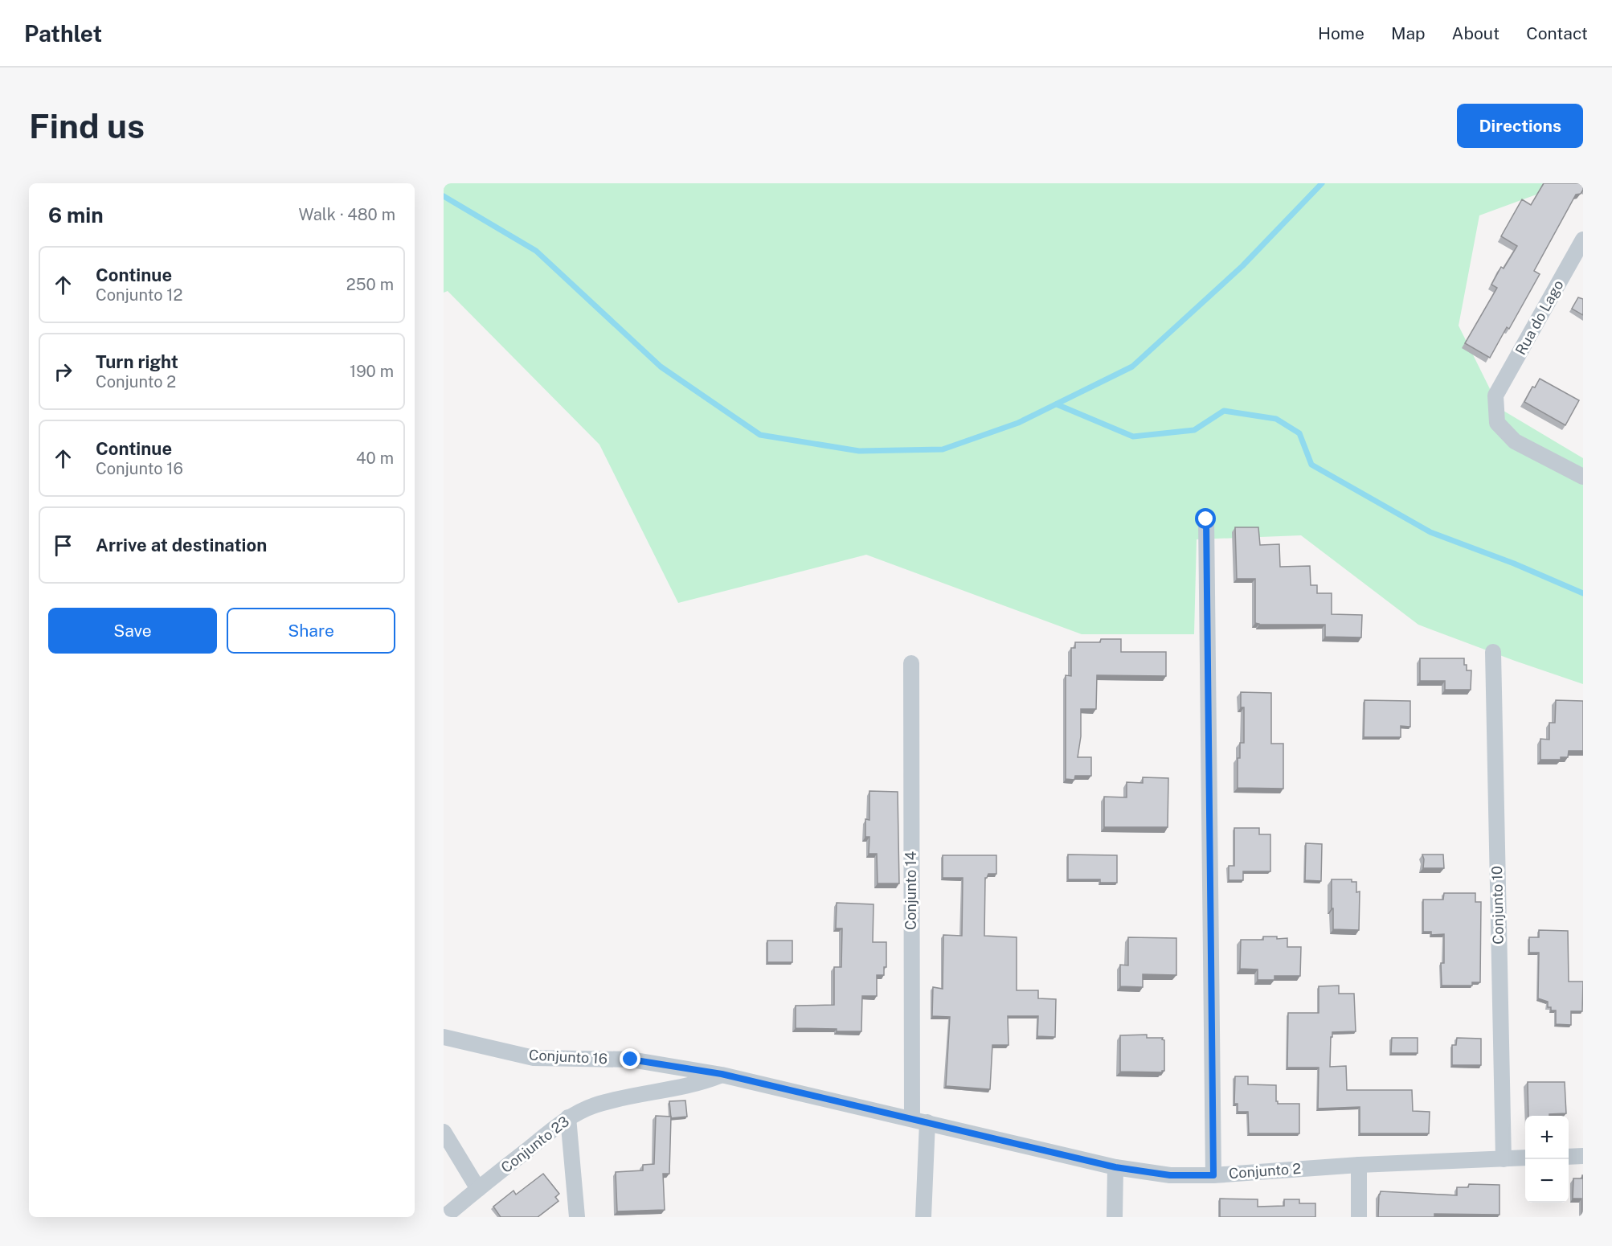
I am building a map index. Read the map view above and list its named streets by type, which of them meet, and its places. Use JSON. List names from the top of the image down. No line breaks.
{"streets":{"street":["Rua do Lago","Conjunto 14","Conjunto 10","Conjunto 16","Conjunto 23","Conjunto 2"]},"crossings":[["Conjunto 14","Conjunto 2"],["Conjunto 10","Conjunto 2"],["Conjunto 16","Conjunto 23"],["Conjunto 16","Conjunto 2"],["Conjunto 23","Conjunto 2"]],"page":{"header":"Pathlet","nav":["Home","Map","About","Contact"],"buttons":["Directions",["Save","Share"]],"title":"Find us","heading":["6 min","Walk · 480 m"],"list":[["Continue","Conjunto 12","250 m"],["Turn right","Conjunto 2","190 m"],["Continue","Conjunto 16","40 m"],"Arrive at destination"],"map_buttons":["+","−"]}}
